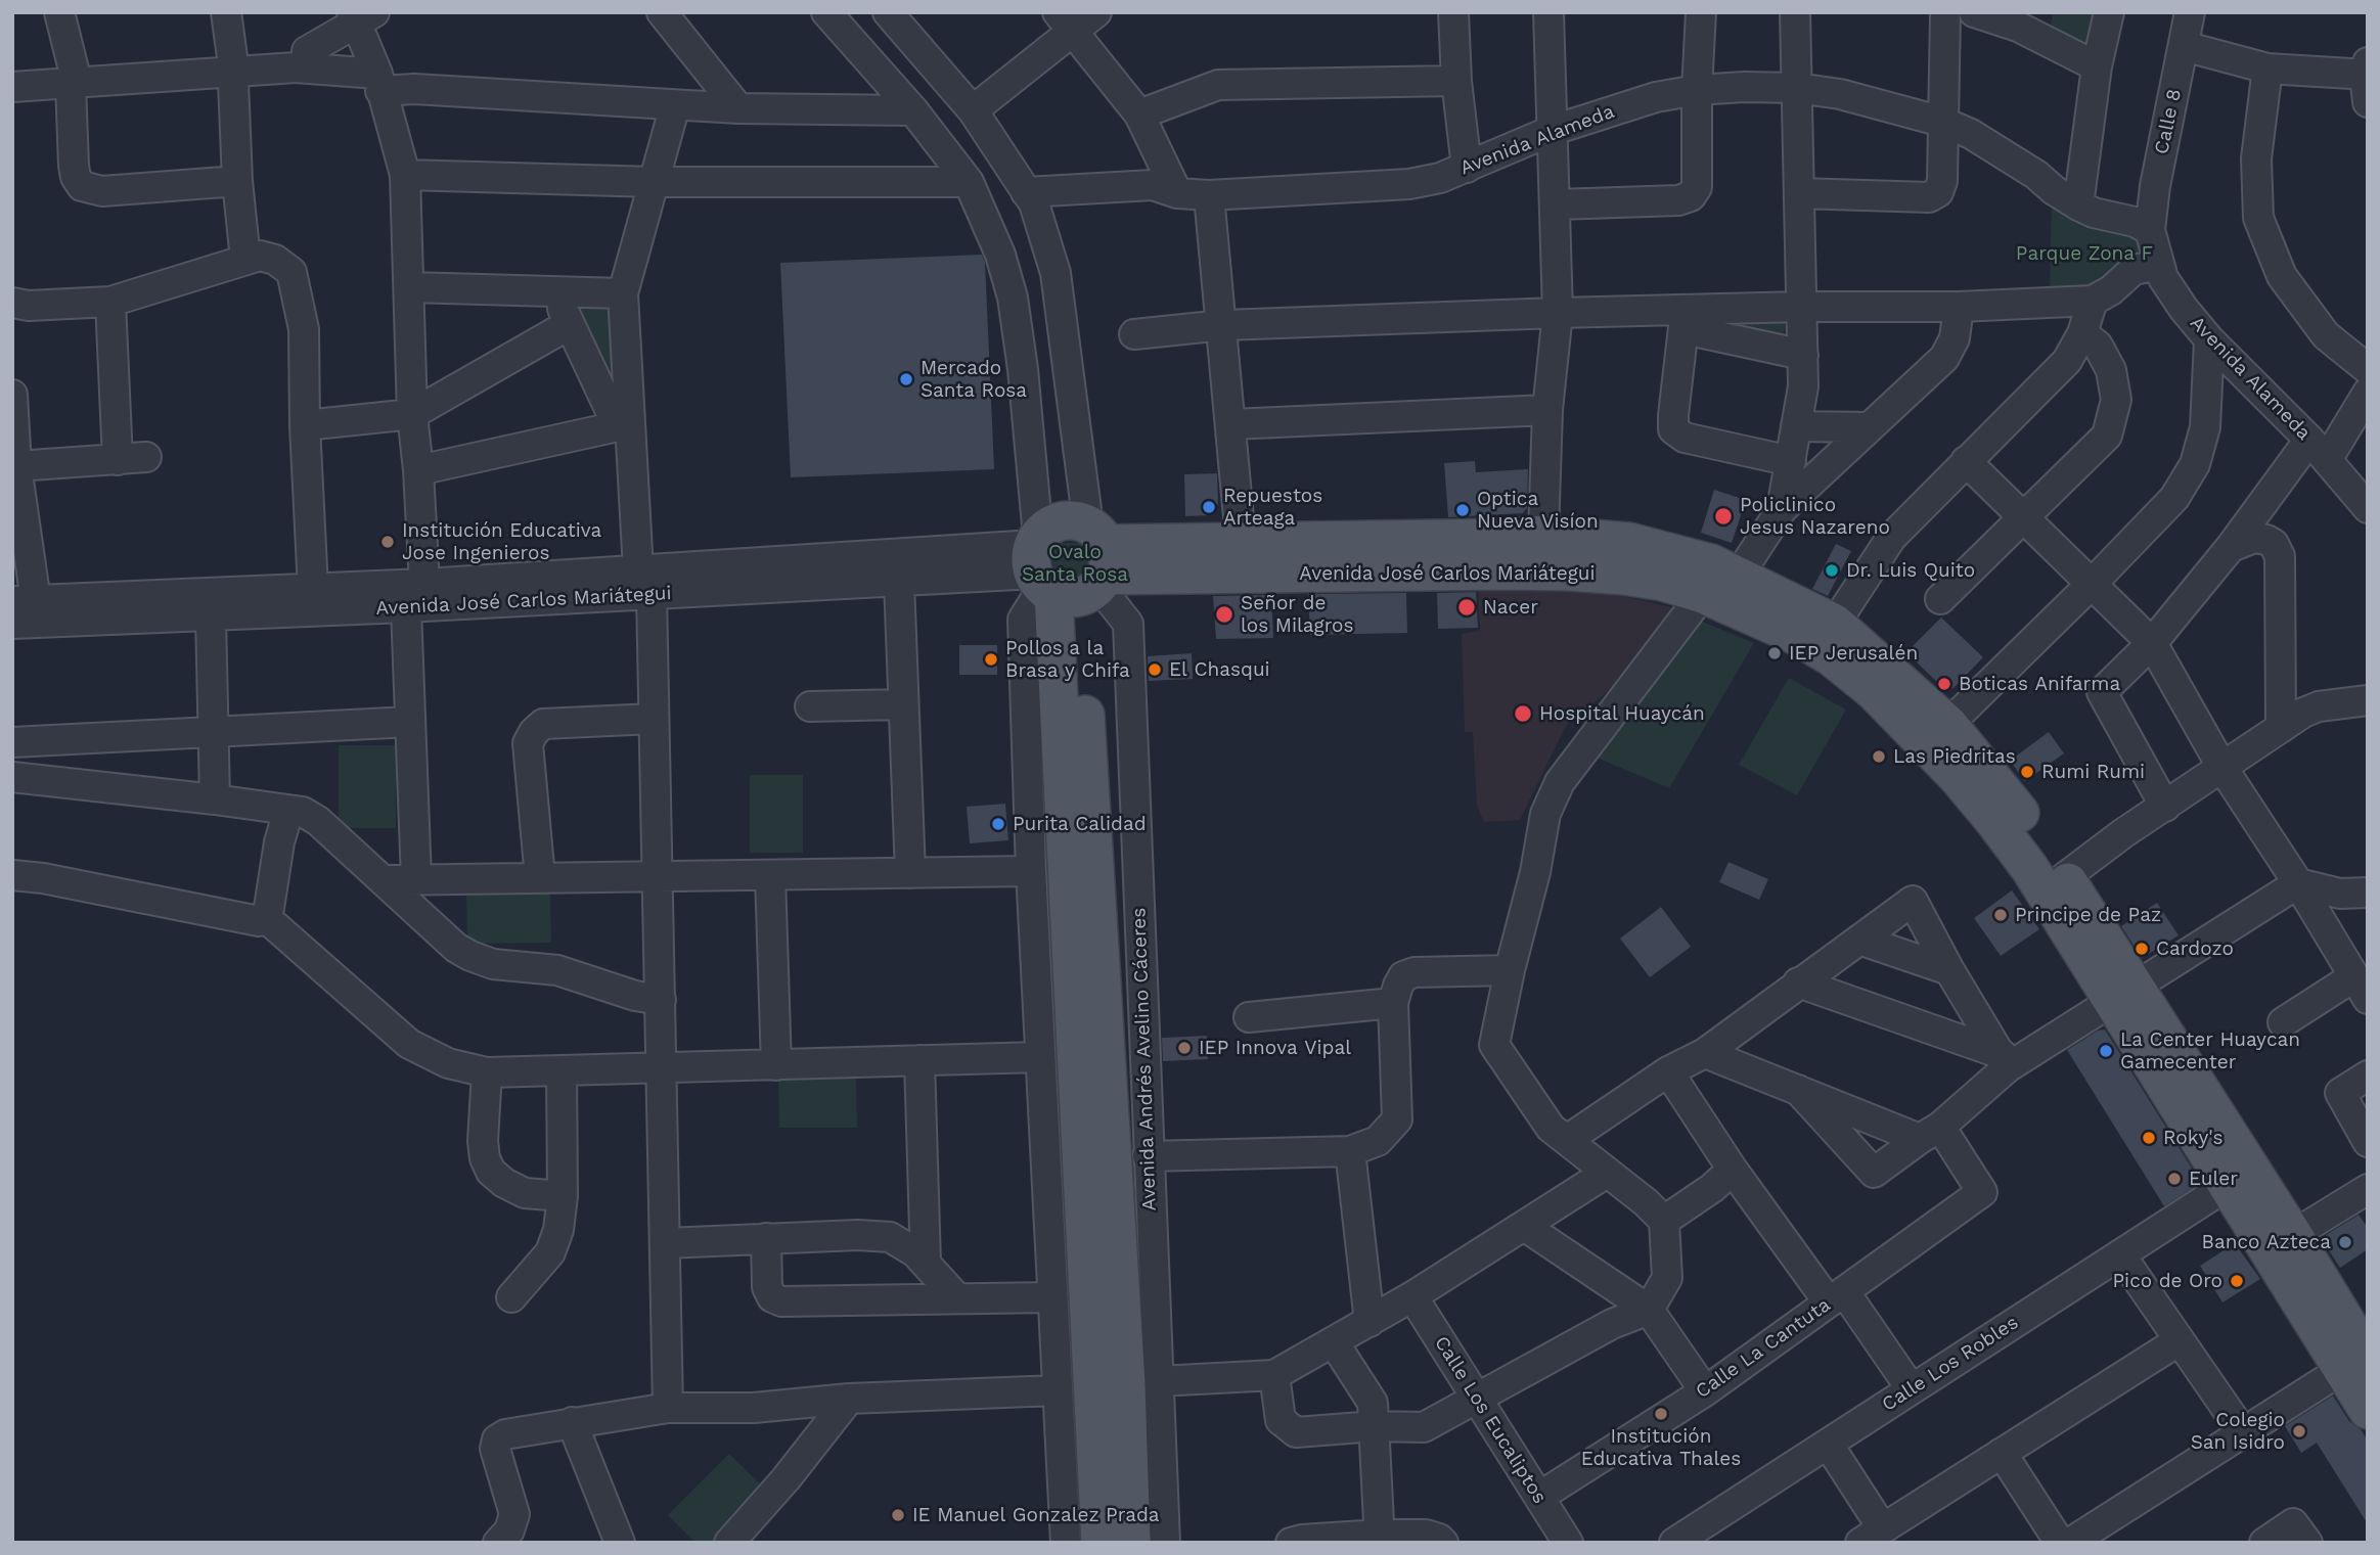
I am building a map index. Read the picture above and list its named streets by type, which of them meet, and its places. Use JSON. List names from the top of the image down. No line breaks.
{"streets":{"main road":["Avenida José Carlos Mariátegui","Avenida Andrés Avelino Cáceres"],"street":["Calle 8","Avenida Alameda","Calle La Cantuta","Calle Los Robles","Calle Los Eucaliptos"]},"crossings":[["Calle 8","Avenida Alameda"],["Avenida Alameda","Avenida Andrés Avelino Cáceres"],["Avenida José Carlos Mariátegui","Avenida Andrés Avelino Cáceres"],["Avenida José Carlos Mariátegui","Calle Los Robles"],["Calle La Cantuta","Calle Los Eucaliptos"]],"parks":["Parque Zona F","Ovalo Santa Rosa"],"places":["Mercado Santa Rosa","Repuestos Arteaga","Optica Nueva Visíon","Policlinico Jesus Nazareno","Institución Educativa Jose Ingenieros","Dr. Luis Quito","Nacer","Señor de los Milagros","IEP Jerusalén","Pollos a la Brasa y Chifa","El Chasqui","Boticas Anifarma","Hospital Huaycán","Las Piedritas","Rumi Rumi","Purita Calidad","Principe de Paz","Cardozo","IEP Innova Vipal","La Center Huaycan Gamecenter","Roky's","Euler","Banco Azteca","Pico de Oro","Institución Educativa Thales","Colegio San Isidro","IE Manuel Gonzalez Prada"]}
